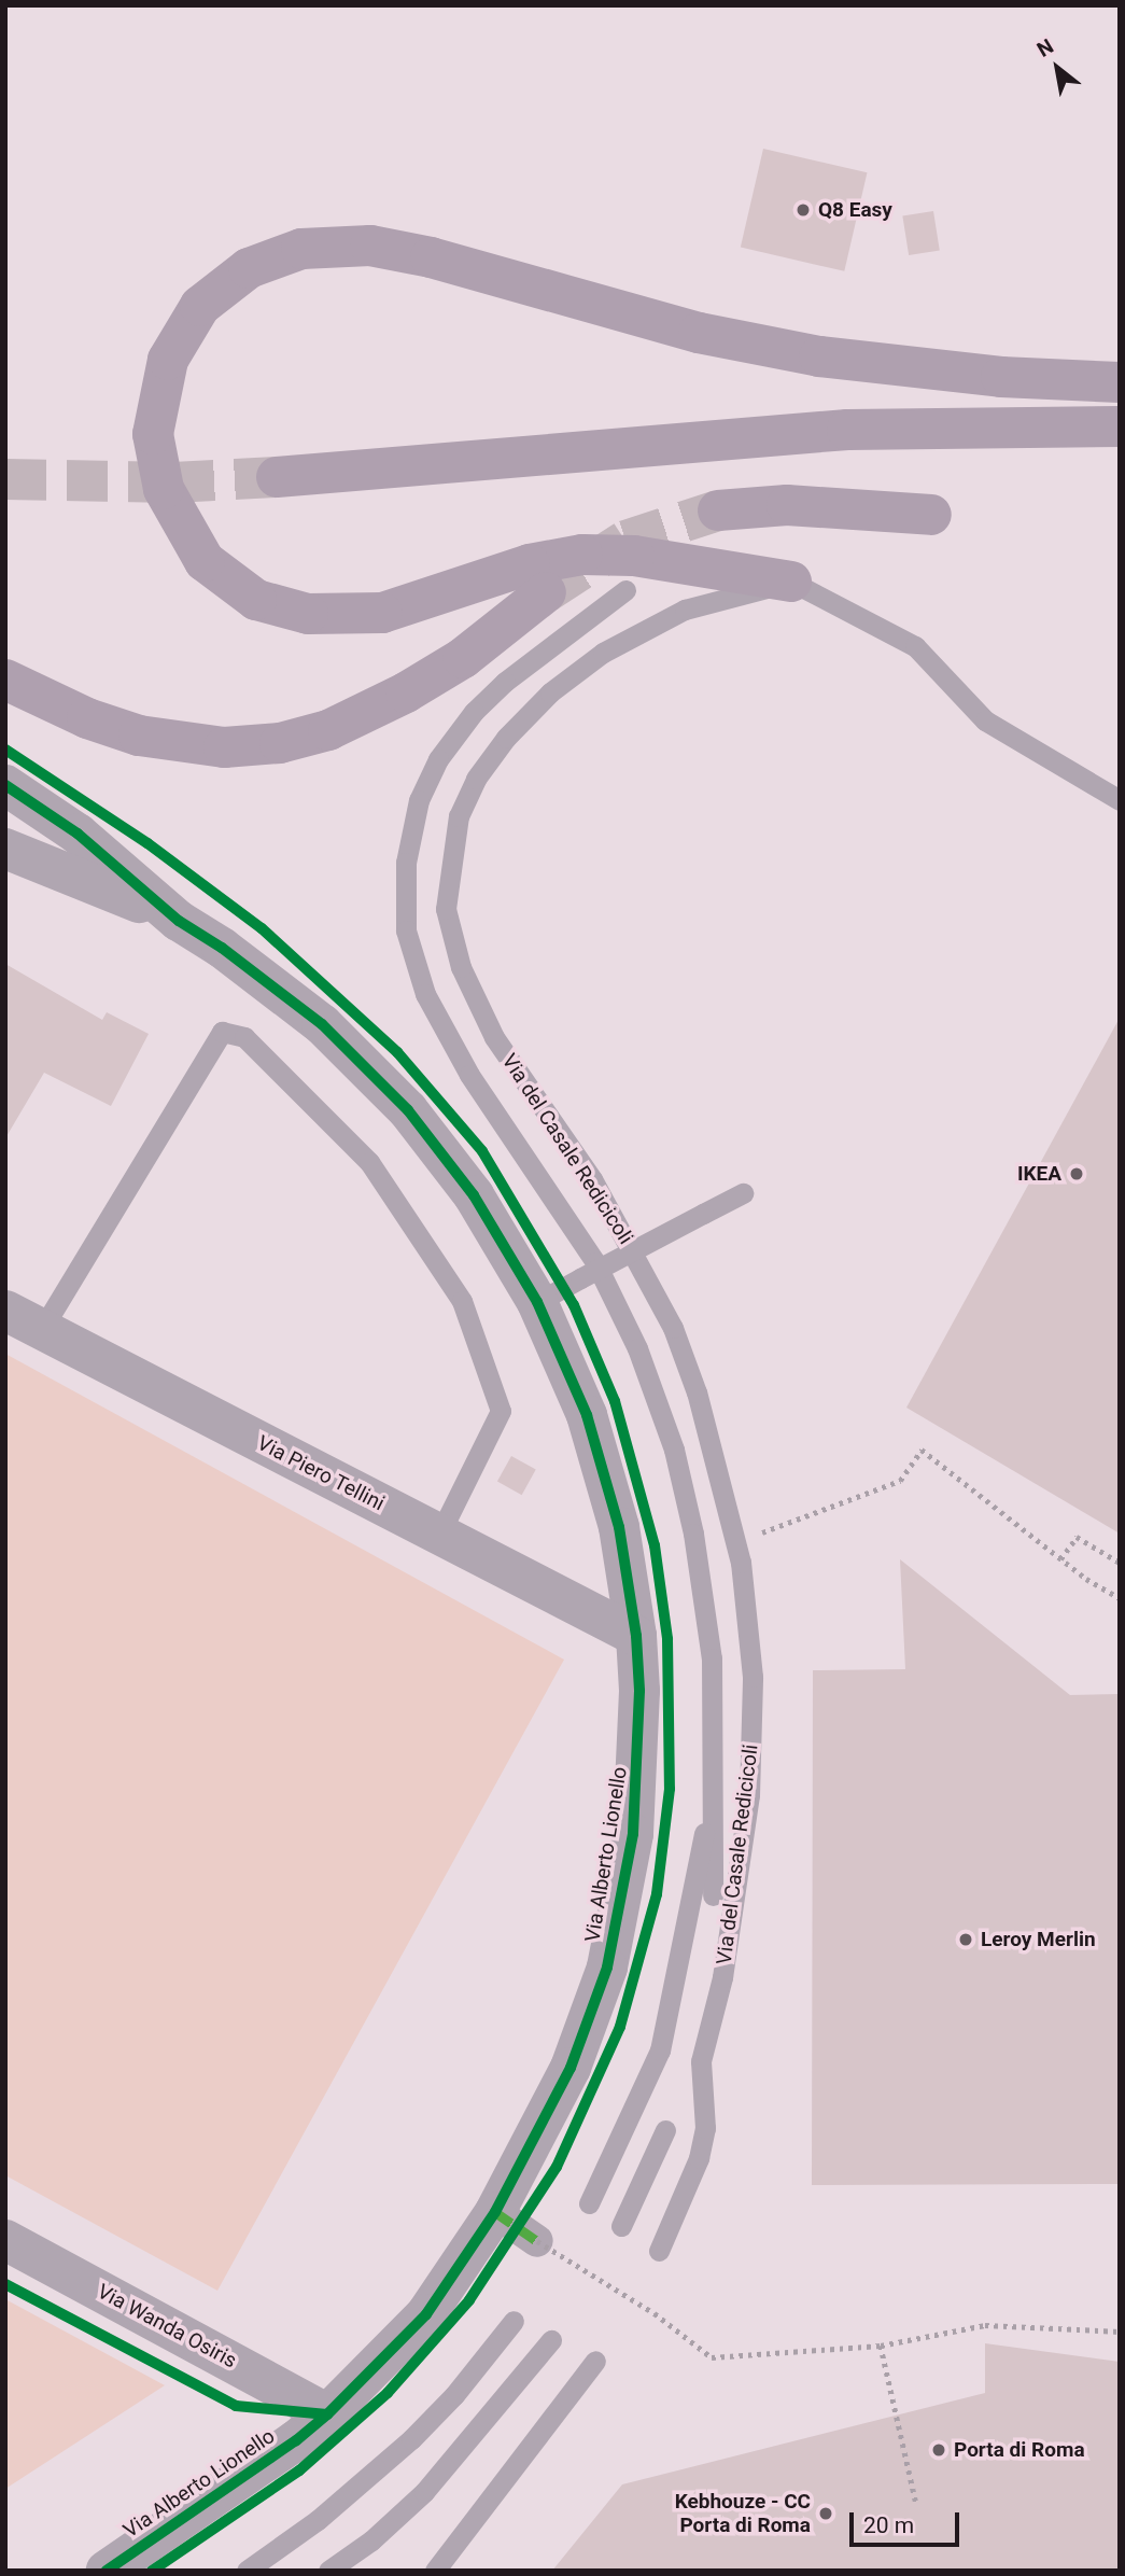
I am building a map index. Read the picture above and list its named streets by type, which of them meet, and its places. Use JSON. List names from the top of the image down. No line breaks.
{"streets":{"street":["Via Piero Tellini","Via Alberto Lionello","Via Wanda Osiris"],"lane":["Via del Casale Redicicoli"]},"crossings":[["Via Piero Tellini","Via Alberto Lionello"],["Via Alberto Lionello","Via Wanda Osiris"]],"places":["Q8 Easy","IKEA","Leroy Merlin","Porta di Roma","Kebhouze - CC Porta di Roma"],"scale_bar":"20 m","north":"top left"}
